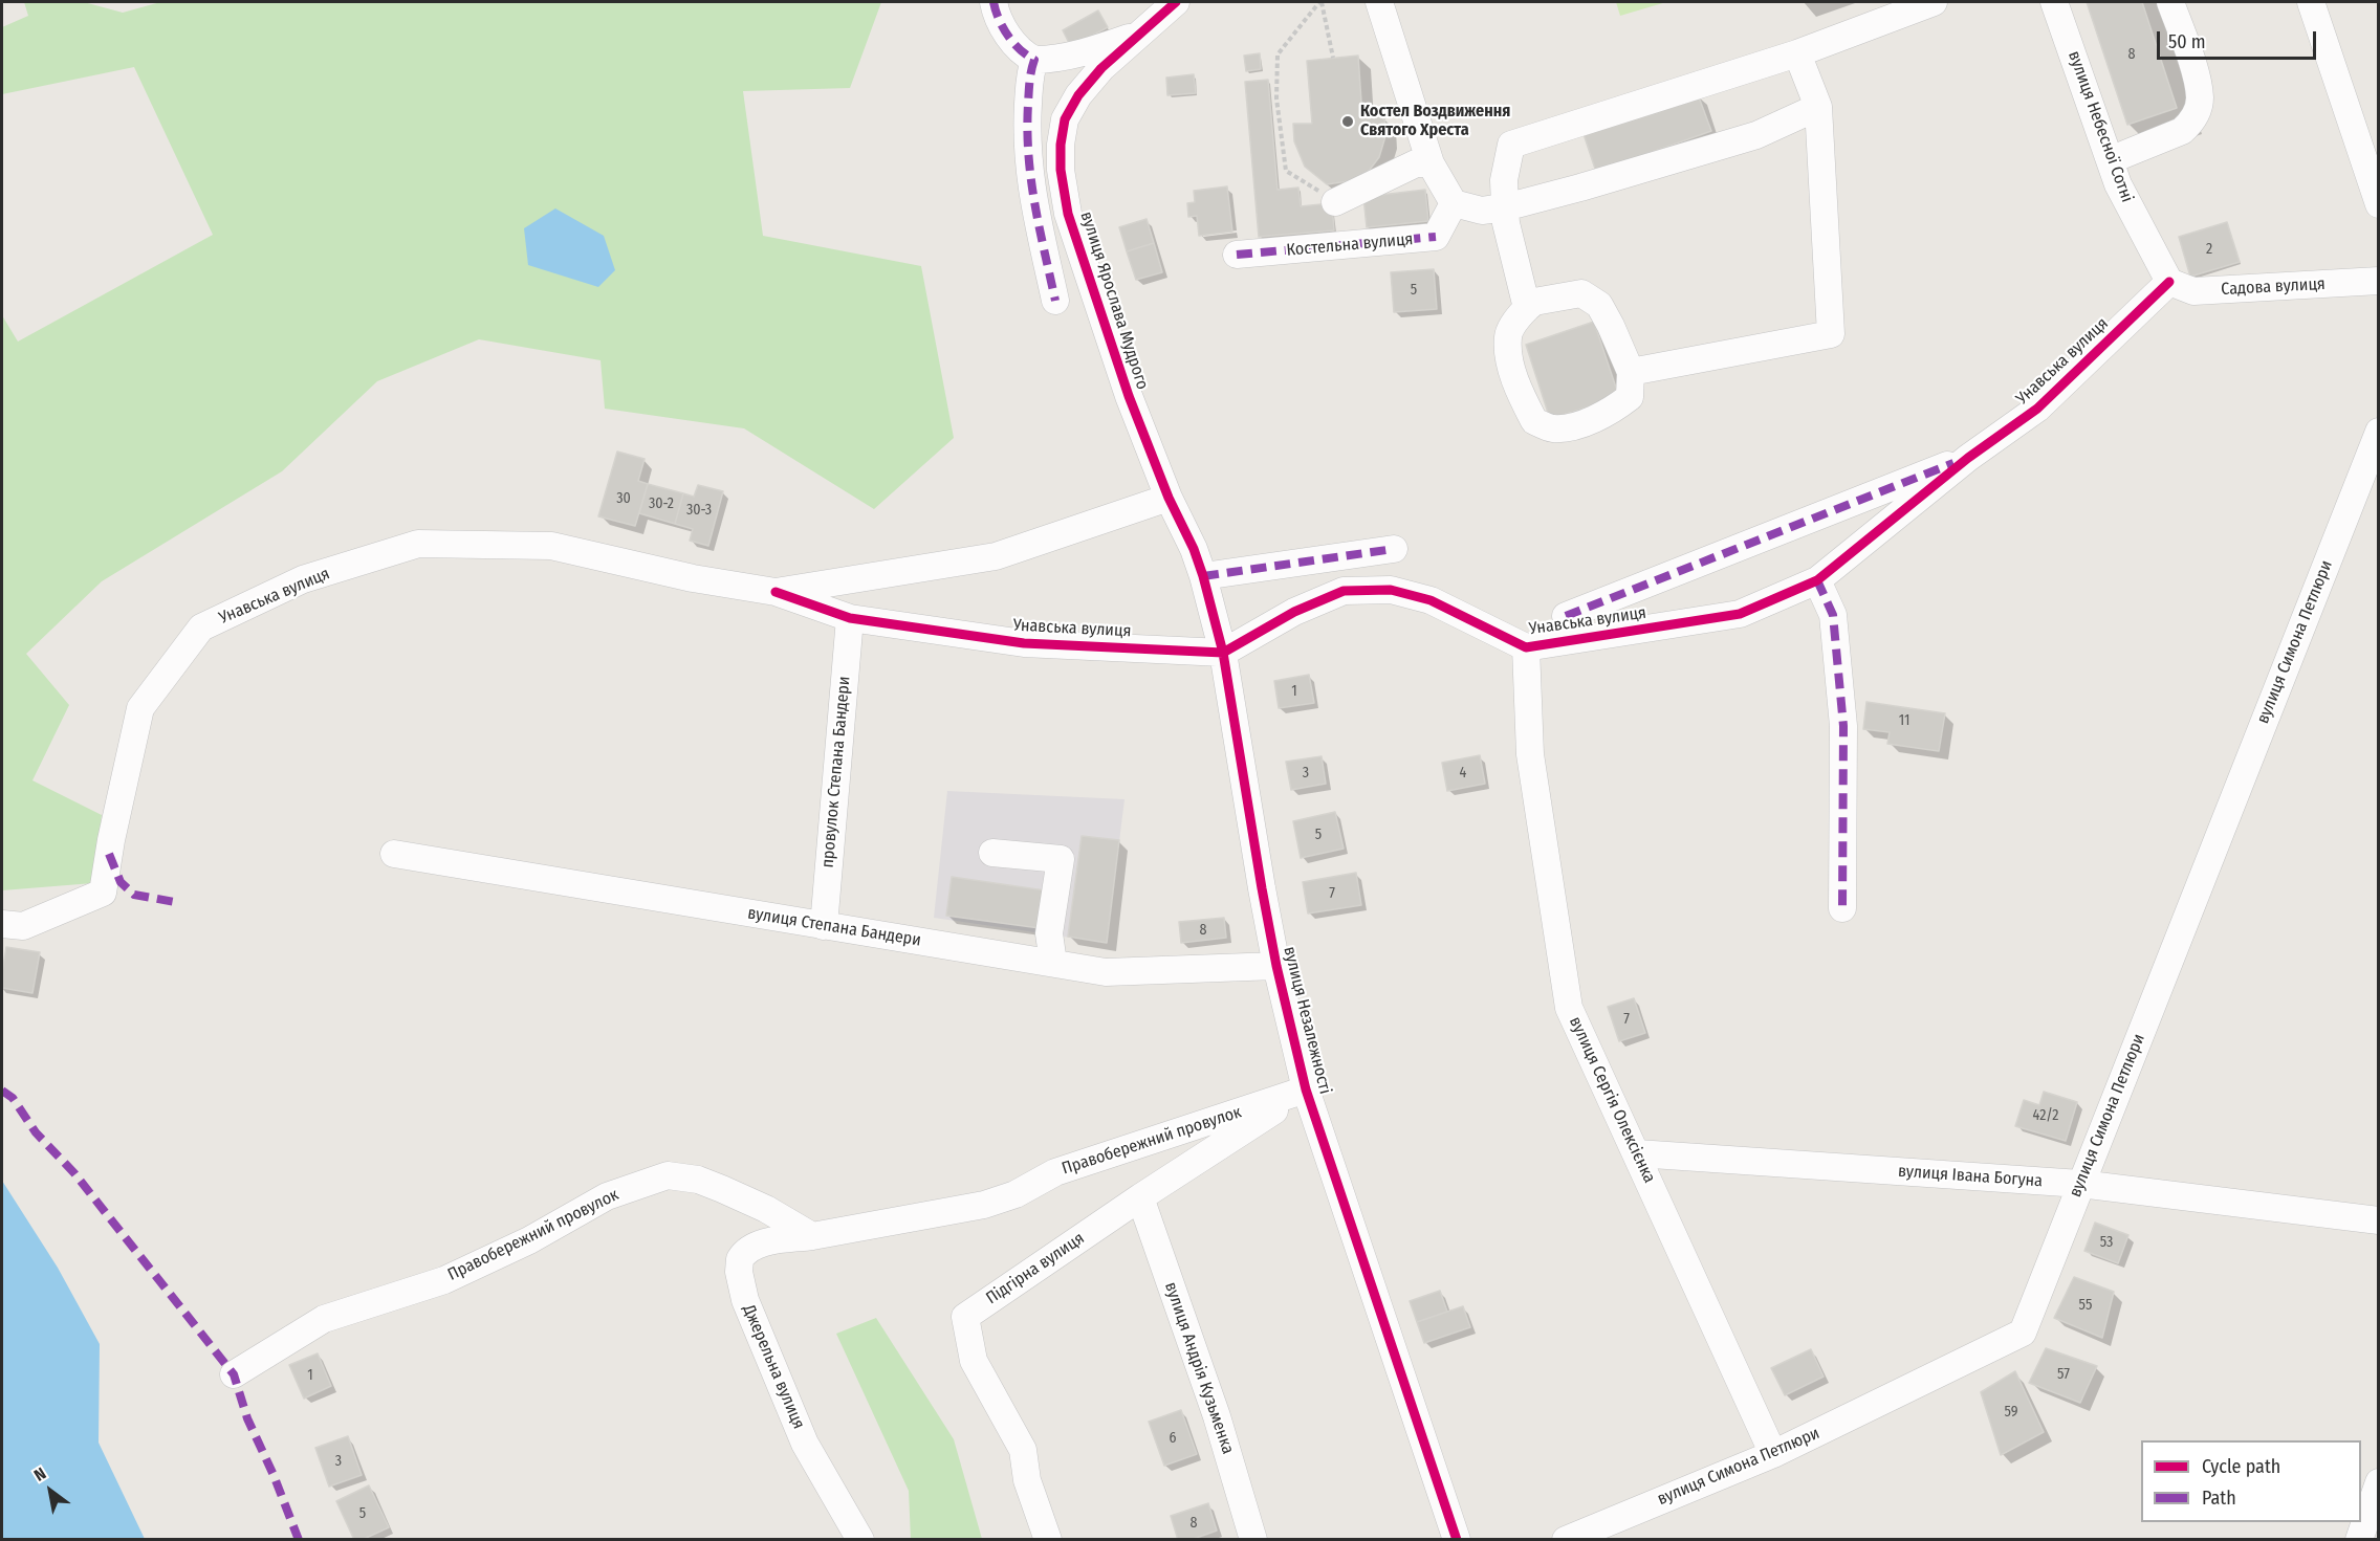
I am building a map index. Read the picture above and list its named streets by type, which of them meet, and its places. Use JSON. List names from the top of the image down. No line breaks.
{"streets":{"street":["вулиця Небесної Сотні","Костельна вулиця","Садова вулиця","вулиця Ярослава Мудрого","Унавська вулиця","вулиця Симона Петлюри","провулок Степана Бандери","вулиця Степана Бандери","вулиця Незалежності","вулиця Сергія Олексієнка","Правобережний провулок","вулиця Івана Богуна","Підгірна вулиця","Джерельна вулиця","вулиця Андрія Кузьменка"]},"crossings":[["вулиця Небесної Сотні","Садова вулиця"],["вулиця Небесної Сотні","Унавська вулиця"],["Садова вулиця","Унавська вулиця"],["вулиця Ярослава Мудрого","Унавська вулиця"],["вулиця Ярослава Мудрого","вулиця Незалежності"],["Унавська вулиця","провулок Степана Бандери"],["Унавська вулиця","вулиця Незалежності"],["Унавська вулиця","вулиця Сергія Олексієнка"],["вулиця Симона Петлюри","вулиця Сергія Олексієнка"],["вулиця Симона Петлюри","вулиця Івана Богуна"],["провулок Степана Бандери","вулиця Степана Бандери"],["вулиця Степана Бандери","вулиця Незалежності"],["вулиця Незалежності","Правобережний провулок"],["вулиця Незалежності","Підгірна вулиця"],["вулиця Сергія Олексієнка","вулиця Івана Богуна"],["Правобережний провулок","Підгірна вулиця"],["Правобережний провулок","Джерельна вулиця"],["Підгірна вулиця","вулиця Андрія Кузьменка"]],"places":["Костел Воздвиження Святого Хреста"],"house_numbers":["8","2","5","30","30-2","30-3","1","11","3","4","5","7","8","7","42/2","53","55","57","1","59","6","3","5","8"],"legend":["Cycle path","Path"],"scale_bar":"50 m","north":"top left"}
